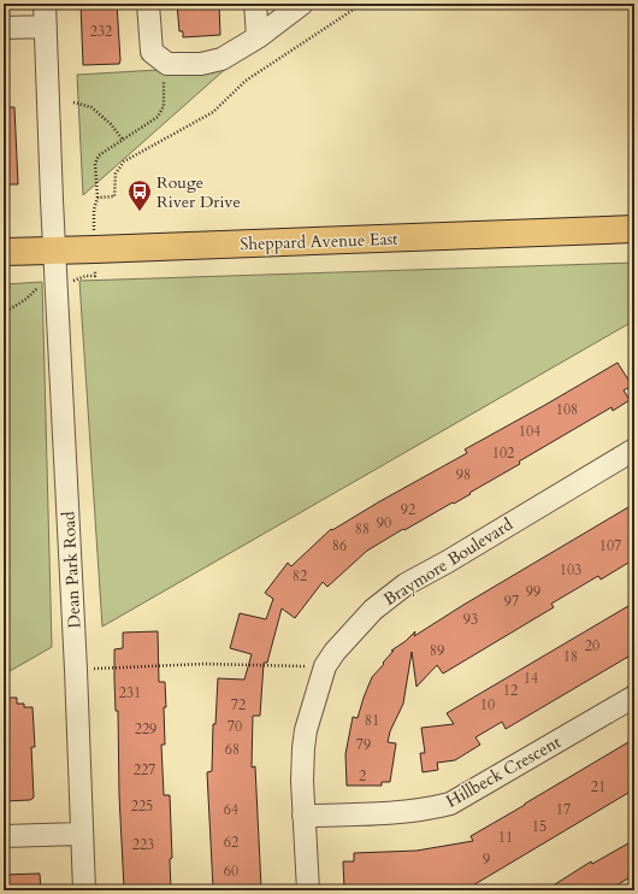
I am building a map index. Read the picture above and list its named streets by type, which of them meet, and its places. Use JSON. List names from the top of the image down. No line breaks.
{"streets":{"main road":["Sheppard Avenue East"],"street":["Braymore Boulevard","Dean Park Road","Hillbeck Crescent"]},"crossings":[["Sheppard Avenue East","Dean Park Road"],["Braymore Boulevard","Hillbeck Crescent"]],"places":{"bus stop":["Rouge River Drive"]},"house_numbers":["232","108","104","102","98","92","90","88","86","107","103","82","99","97","93","20","89","18","14","12","231","72","10","81","70","229","79","68","227","2","21","225","64","17","15","11","62","223","9","60"]}
